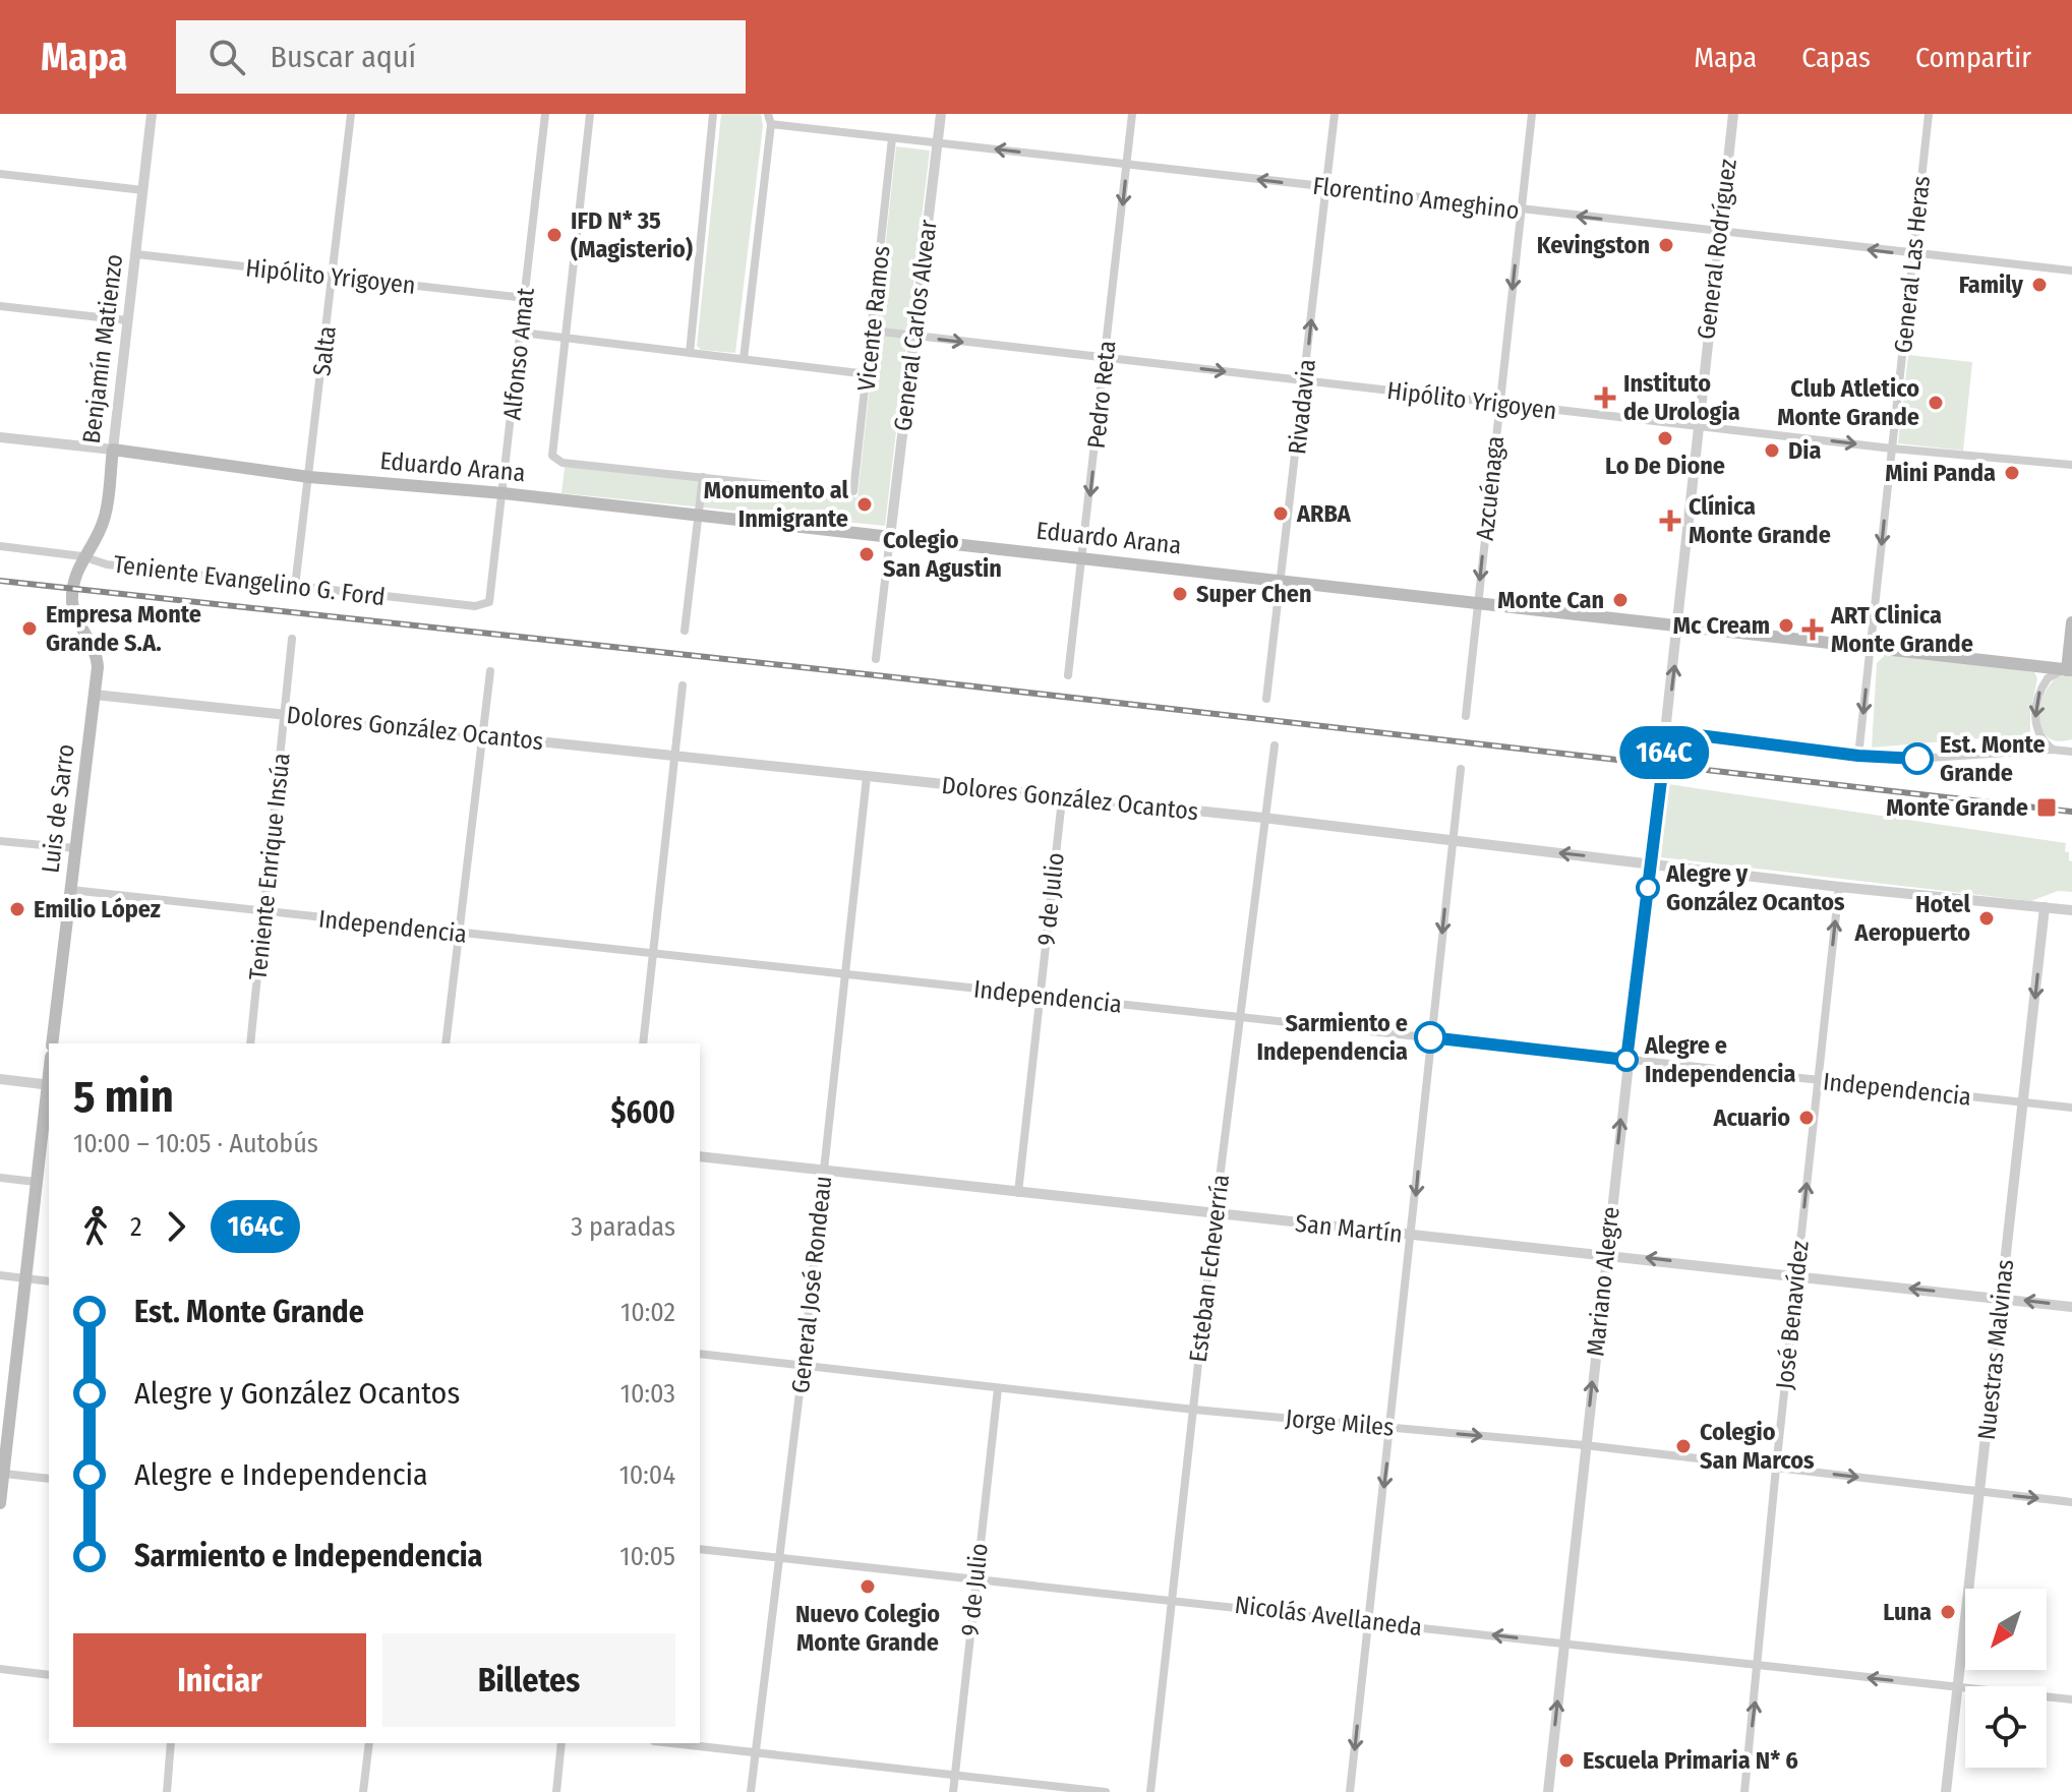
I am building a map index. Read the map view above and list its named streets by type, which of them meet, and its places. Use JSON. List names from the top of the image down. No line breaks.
{"streets":{"main road":["Benjamín Matienzo","Eduardo Arana","Luis de Sarro"],"street":["Florentino Ameghino","General Rodríguez","General Las Heras","Hipólito Yrigoyen","Vicente Ramos","General Carlos Alvear","Salta","Alfonso Amat","Pedro Reta","Rivadavia","Azcuénaga","Teniente Evangelino G. Ford","Dolores González Ocantos","Teniente Enrique Insúa","9 de Julio","Independencia","San Martín","Esteban Echeverría","Mariano Alegre","General José Rondeau","José Benavídez","Nuestras Malvinas","Jorge Miles","Nicolás Avellaneda"]},"crossings":[["Florentino Ameghino","General Rodríguez"],["Florentino Ameghino","General Las Heras"],["Florentino Ameghino","Vicente Ramos"],["Florentino Ameghino","General Carlos Alvear"],["Florentino Ameghino","Pedro Reta"],["Florentino Ameghino","Rivadavia"],["Florentino Ameghino","Azcuénaga"],["General Rodríguez","Hipólito Yrigoyen"],["General Rodríguez","Eduardo Arana"],["General Rodríguez","Mariano Alegre"],["General Las Heras","Hipólito Yrigoyen"],["General Las Heras","Eduardo Arana"],["Hipólito Yrigoyen","Vicente Ramos"],["Hipólito Yrigoyen","General Carlos Alvear"],["Hipólito Yrigoyen","Benjamín Matienzo"],["Hipólito Yrigoyen","Salta"],["Hipólito Yrigoyen","Alfonso Amat"],["Hipólito Yrigoyen","Pedro Reta"],["Hipólito Yrigoyen","Rivadavia"],["Hipólito Yrigoyen","Azcuénaga"],["General Carlos Alvear","Eduardo Arana"],["Benjamín Matienzo","Eduardo Arana"],["Benjamín Matienzo","Teniente Evangelino G. Ford"],["Benjamín Matienzo","Luis de Sarro"],["Salta","Eduardo Arana"],["Salta","Teniente Evangelino G. Ford"],["Alfonso Amat","Eduardo Arana"],["Alfonso Amat","Teniente Evangelino G. Ford"],["Pedro Reta","Eduardo Arana"],["Rivadavia","Eduardo Arana"],["Eduardo Arana","Azcuénaga"],["Dolores González Ocantos","Luis de Sarro"],["Dolores González Ocantos","Teniente Enrique Insúa"],["Dolores González Ocantos","9 de Julio"],["Dolores González Ocantos","Esteban Echeverría"],["Dolores González Ocantos","Mariano Alegre"],["Dolores González Ocantos","General José Rondeau"],["Dolores González Ocantos","José Benavídez"],["Dolores González Ocantos","Nuestras Malvinas"],["Luis de Sarro","Independencia"],["Teniente Enrique Insúa","Independencia"],["9 de Julio","Independencia"],["9 de Julio","San Martín"],["9 de Julio","Jorge Miles"],["9 de Julio","Nicolás Avellaneda"],["Independencia","Esteban Echeverría"],["Independencia","Mariano Alegre"],["Independencia","General José Rondeau"],["Independencia","José Benavídez"],["Independencia","Nuestras Malvinas"],["San Martín","Esteban Echeverría"],["San Martín","Mariano Alegre"],["San Martín","General José Rondeau"],["San Martín","José Benavídez"],["San Martín","Nuestras Malvinas"],["Esteban Echeverría","Jorge Miles"],["Esteban Echeverría","Nicolás Avellaneda"],["Mariano Alegre","Jorge Miles"],["Mariano Alegre","Nicolás Avellaneda"],["General José Rondeau","Jorge Miles"],["General José Rondeau","Nicolás Avellaneda"],["José Benavídez","Jorge Miles"],["José Benavídez","Nicolás Avellaneda"],["Nuestras Malvinas","Jorge Miles"],["Nuestras Malvinas","Nicolás Avellaneda"]],"one_way":["Florentino Ameghino","General Las Heras","Hipólito Yrigoyen","Pedro Reta","Azcuénaga","Mariano Alegre","José Benavídez","Jorge Miles"],"places":{"other":["IFD N* 35 (Magisterio)","Kevingston","Family","Club Atletico Monte Grande","Lo De Dione","Dia","Mini Panda","Monumento al Inmigrante","ARBA","Colegio San Agustin","Super Chen","Monte Can","Mc Cream","Empresa Monte Grande S.A.","Est. Monte Grande","Alegre y González Ocantos","Emilio López","Hotel Aeropuerto","Sarmiento e Independencia","Alegre e Independencia","Acuario","Colegio San Marcos","Nuevo Colegio Monte Grande","Luna","Escuela Primaria N* 6"],"health":["Instituto de Urologia","Clínica Monte Grande","ART Clinica Monte Grande"],"transit":["Monte Grande"]},"lines":["bus line 164C"],"north":"bottom left","page":{"header":"Mapa","search":"Buscar aquí","nav":["Mapa","Capas","Compartir"],"on_map":"164C","heading":["5 min","10:00 – 10:05 · Autobús","$600"],"legs":["2","164C","3 paradas"],"list":[{"name":"Est. Monte Grande","value":"10:02"},{"name":"Alegre y González Ocantos","value":"10:03"},{"name":"Alegre e Independencia","value":"10:04"},{"name":"Sarmiento e Independencia","value":"10:05"}],"buttons":["Iniciar","Billetes"]}}
